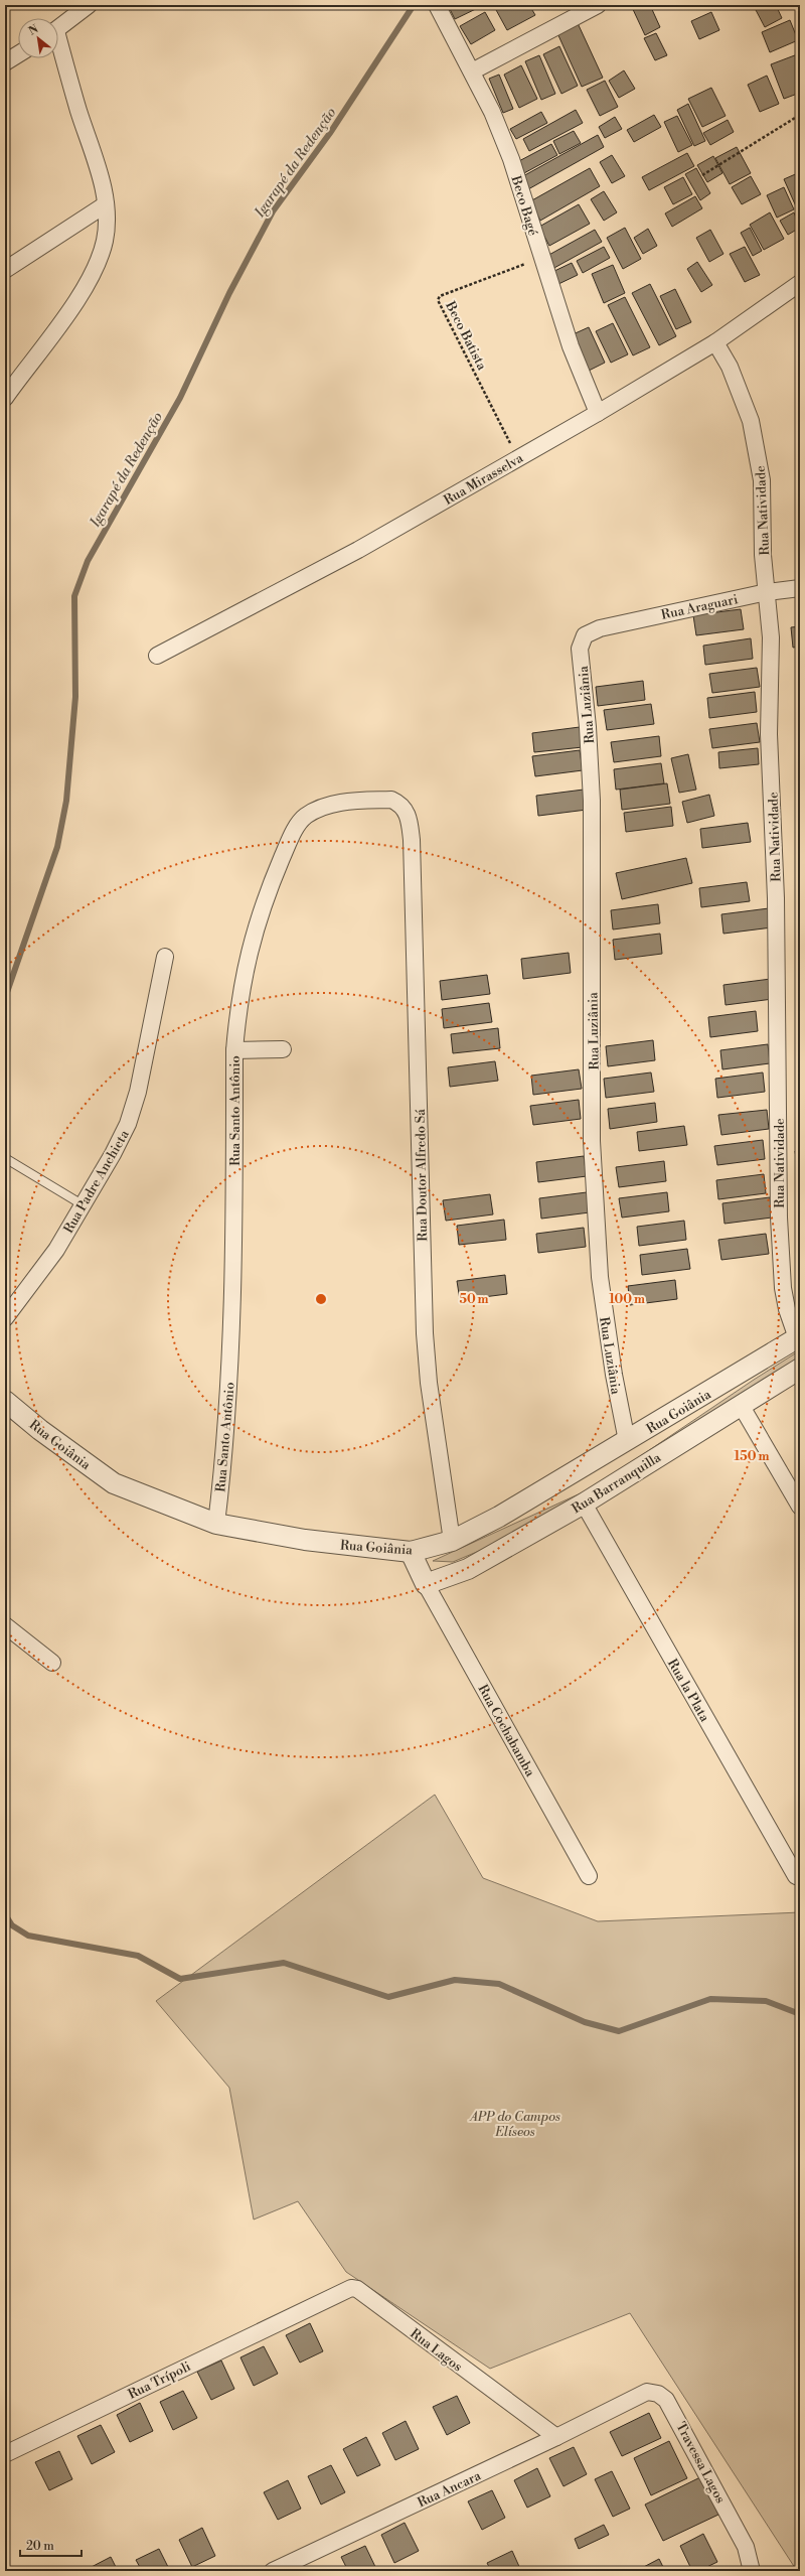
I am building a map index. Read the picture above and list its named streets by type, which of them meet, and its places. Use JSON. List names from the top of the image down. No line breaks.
{"streets":{"street":["Beco Bagé","Rua Mirasselva","Rua Natividade","Rua Araguari","Rua Luziânia","Rua Santo Antônio","Rua Doutor Alfredo Sá","Rua Padre Anchieta","Rua Goiânia","Rua Barranquilla","Rua la Plata","Rua Cochabamba","Rua Lagos","Rua Trípoli","Travessa Lagos","Rua Ancara"],"path":["Beco Batista"]},"crossings":[["Beco Bagé","Beco Batista"],["Beco Bagé","Rua Mirasselva"],["Beco Batista","Rua Mirasselva"],["Rua Mirasselva","Rua Natividade"],["Rua Natividade","Rua Araguari"],["Rua Natividade","Rua Goiânia"],["Rua Araguari","Rua Luziânia"],["Rua Luziânia","Rua Goiânia"],["Rua Santo Antônio","Rua Doutor Alfredo Sá"],["Rua Santo Antônio","Rua Goiânia"],["Rua Doutor Alfredo Sá","Rua Goiânia"],["Rua Barranquilla","Rua la Plata"],["Rua Barranquilla","Rua Cochabamba"],["Rua Lagos","Rua Trípoli"],["Rua Lagos","Rua Ancara"],["Travessa Lagos","Rua Ancara"]],"water":["Igarapé da Redenção"],"parks":["APP do Campos Elíseos"],"scale_bar":"20 m","north":"top left","rings":["50 m","100 m","150 m"]}
